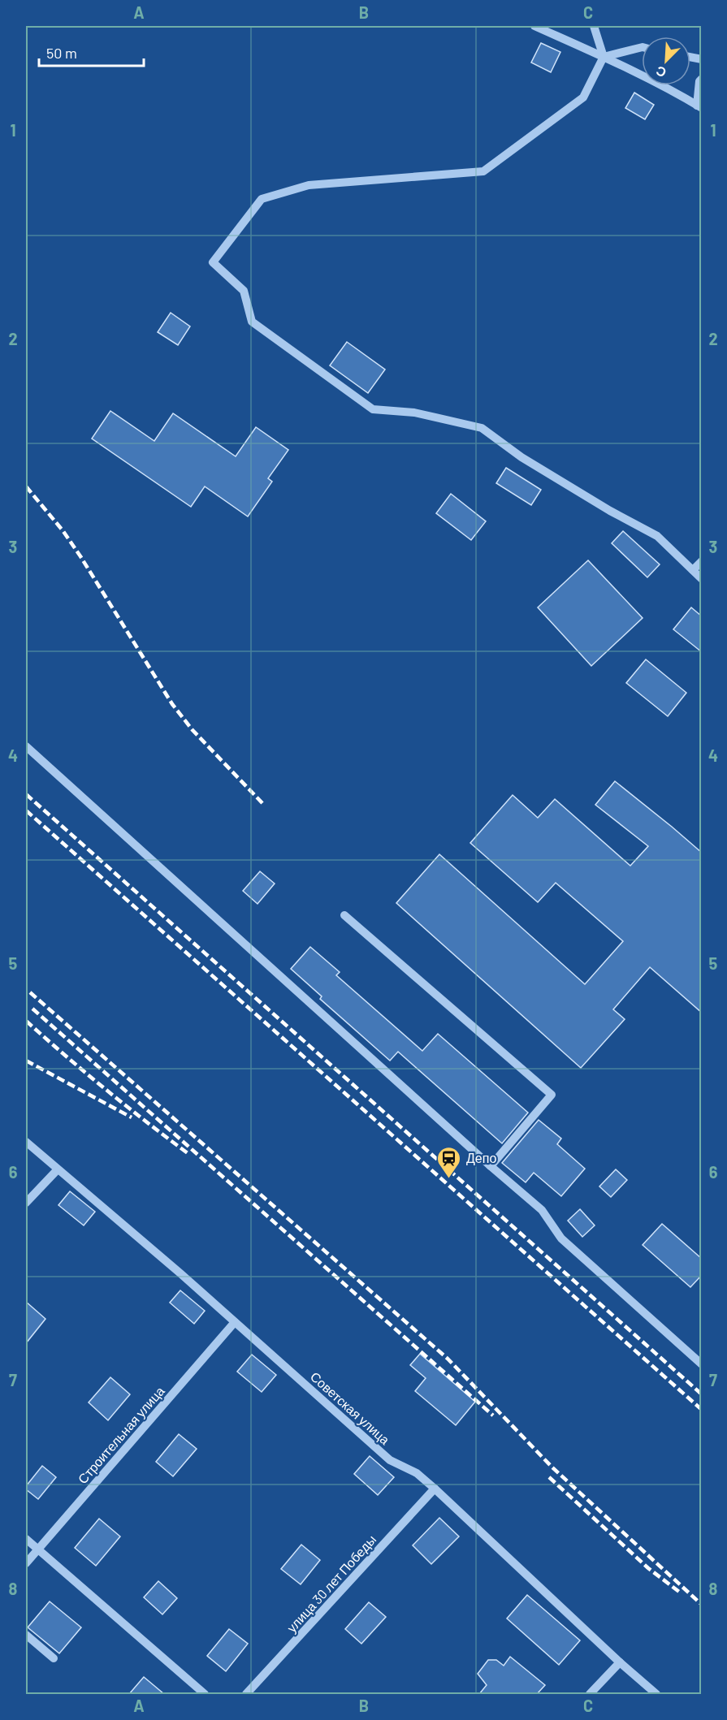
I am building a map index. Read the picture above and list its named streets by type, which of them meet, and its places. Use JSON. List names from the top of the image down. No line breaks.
{"streets":{"street":["Советская улица","Строительная улица","улица 30 лет Победы"]},"crossings":[["Советская улица","Строительная улица"],["Советская улица","улица 30 лет Победы"]],"places":{"station":["Депо"]},"scale_bar":"50 m","north":"bottom left","grid":{"columns":["A","B","C"],"rows":["1","2","3","4","5","6","7","8"]}}
